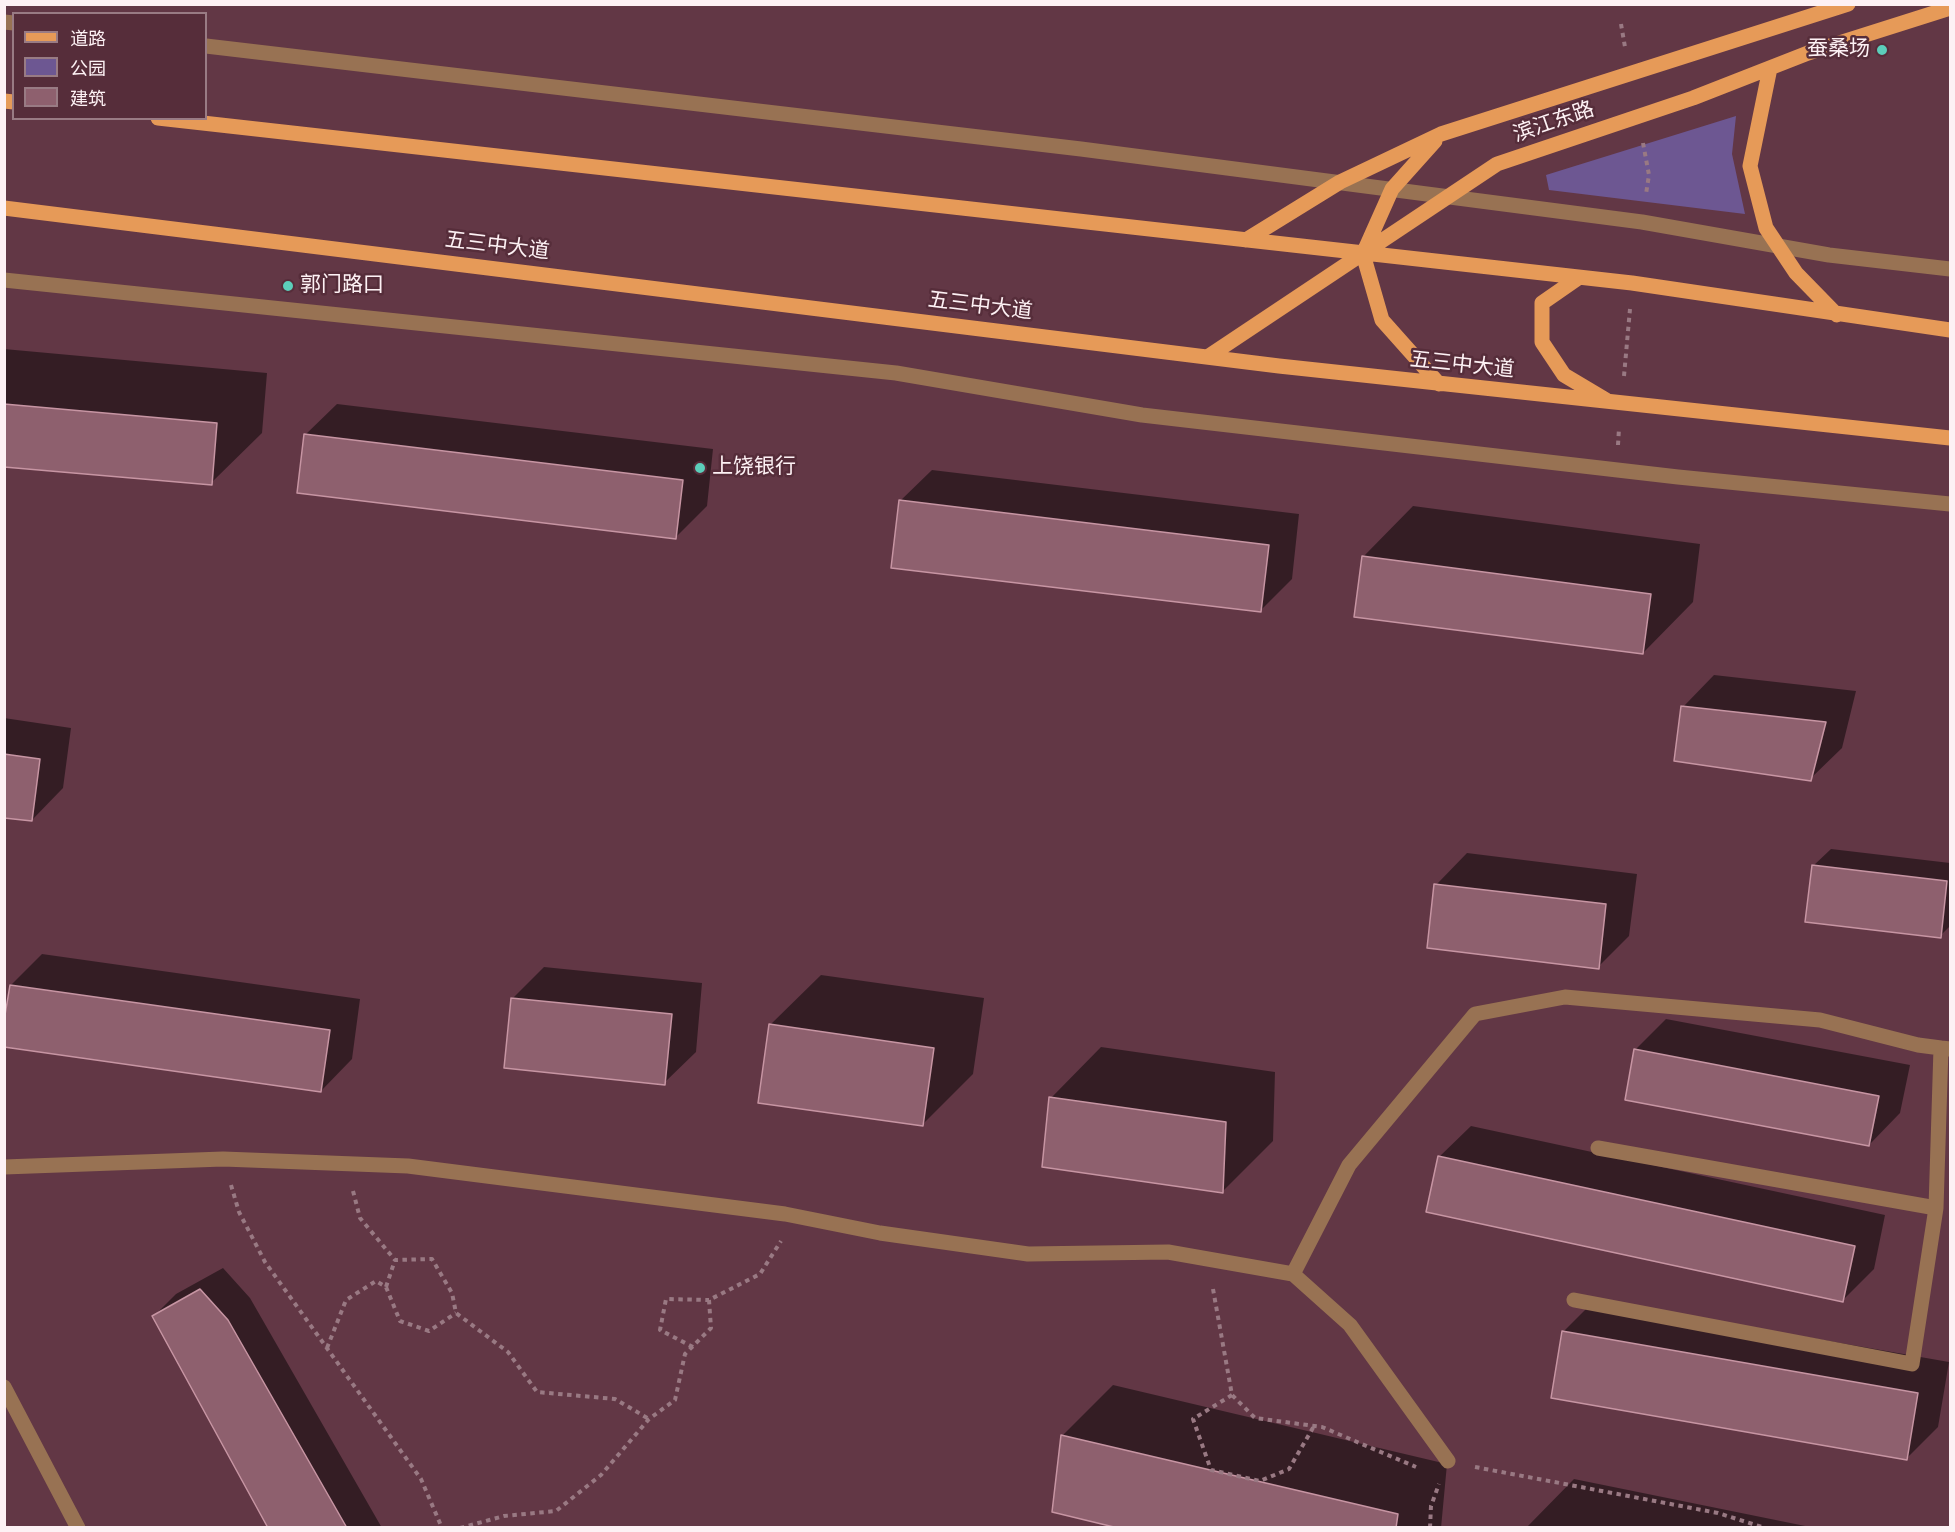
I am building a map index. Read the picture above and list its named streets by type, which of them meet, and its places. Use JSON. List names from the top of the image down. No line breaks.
{"streets":{"main road":["滨江东路","五三中大道"]},"crossings":[["滨江东路","五三中大道"]],"places":["蚕桑场","郭门路口","上饶银行"],"legend":["道路","公园","建筑"]}
